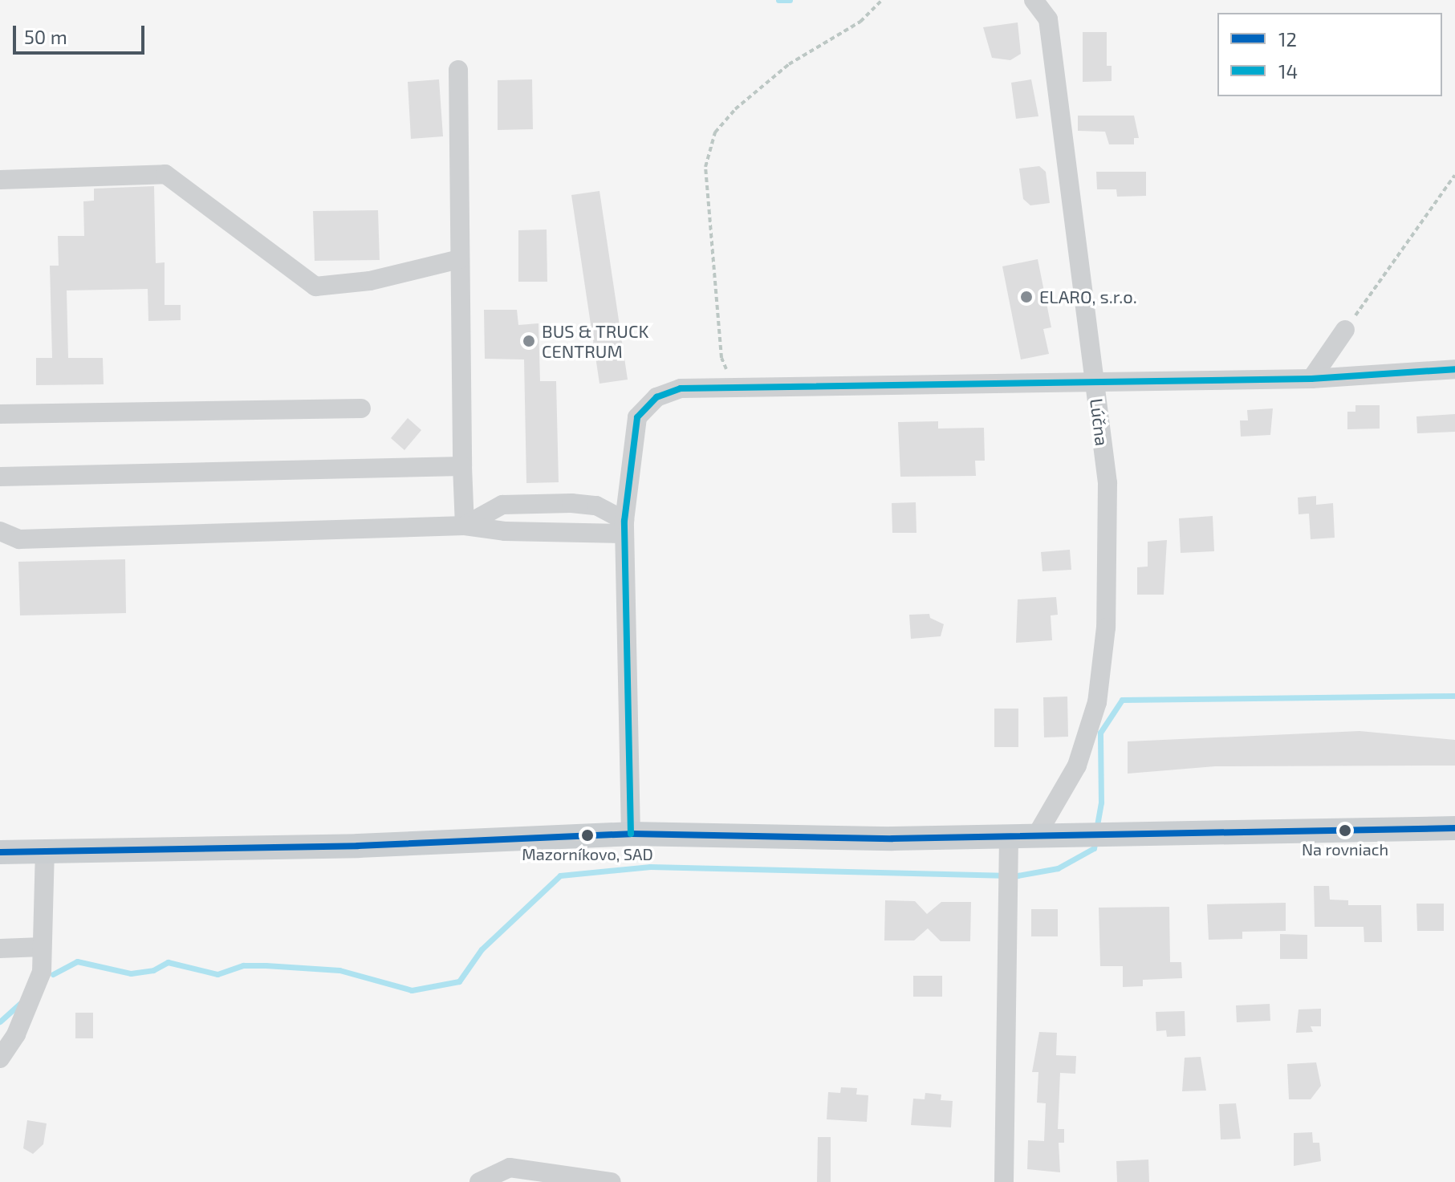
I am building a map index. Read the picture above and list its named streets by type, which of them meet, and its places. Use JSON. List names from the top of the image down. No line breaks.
{"streets":{"street":["Lúčna"]},"places":["ELARO, s.r.o.","BUS & TRUCK CENTRUM","Na rovniach","Mazorníkovo, SAD"],"lines":["transit line 14","transit line 12"],"legend":["12","14"],"scale_bar":"50 m"}
